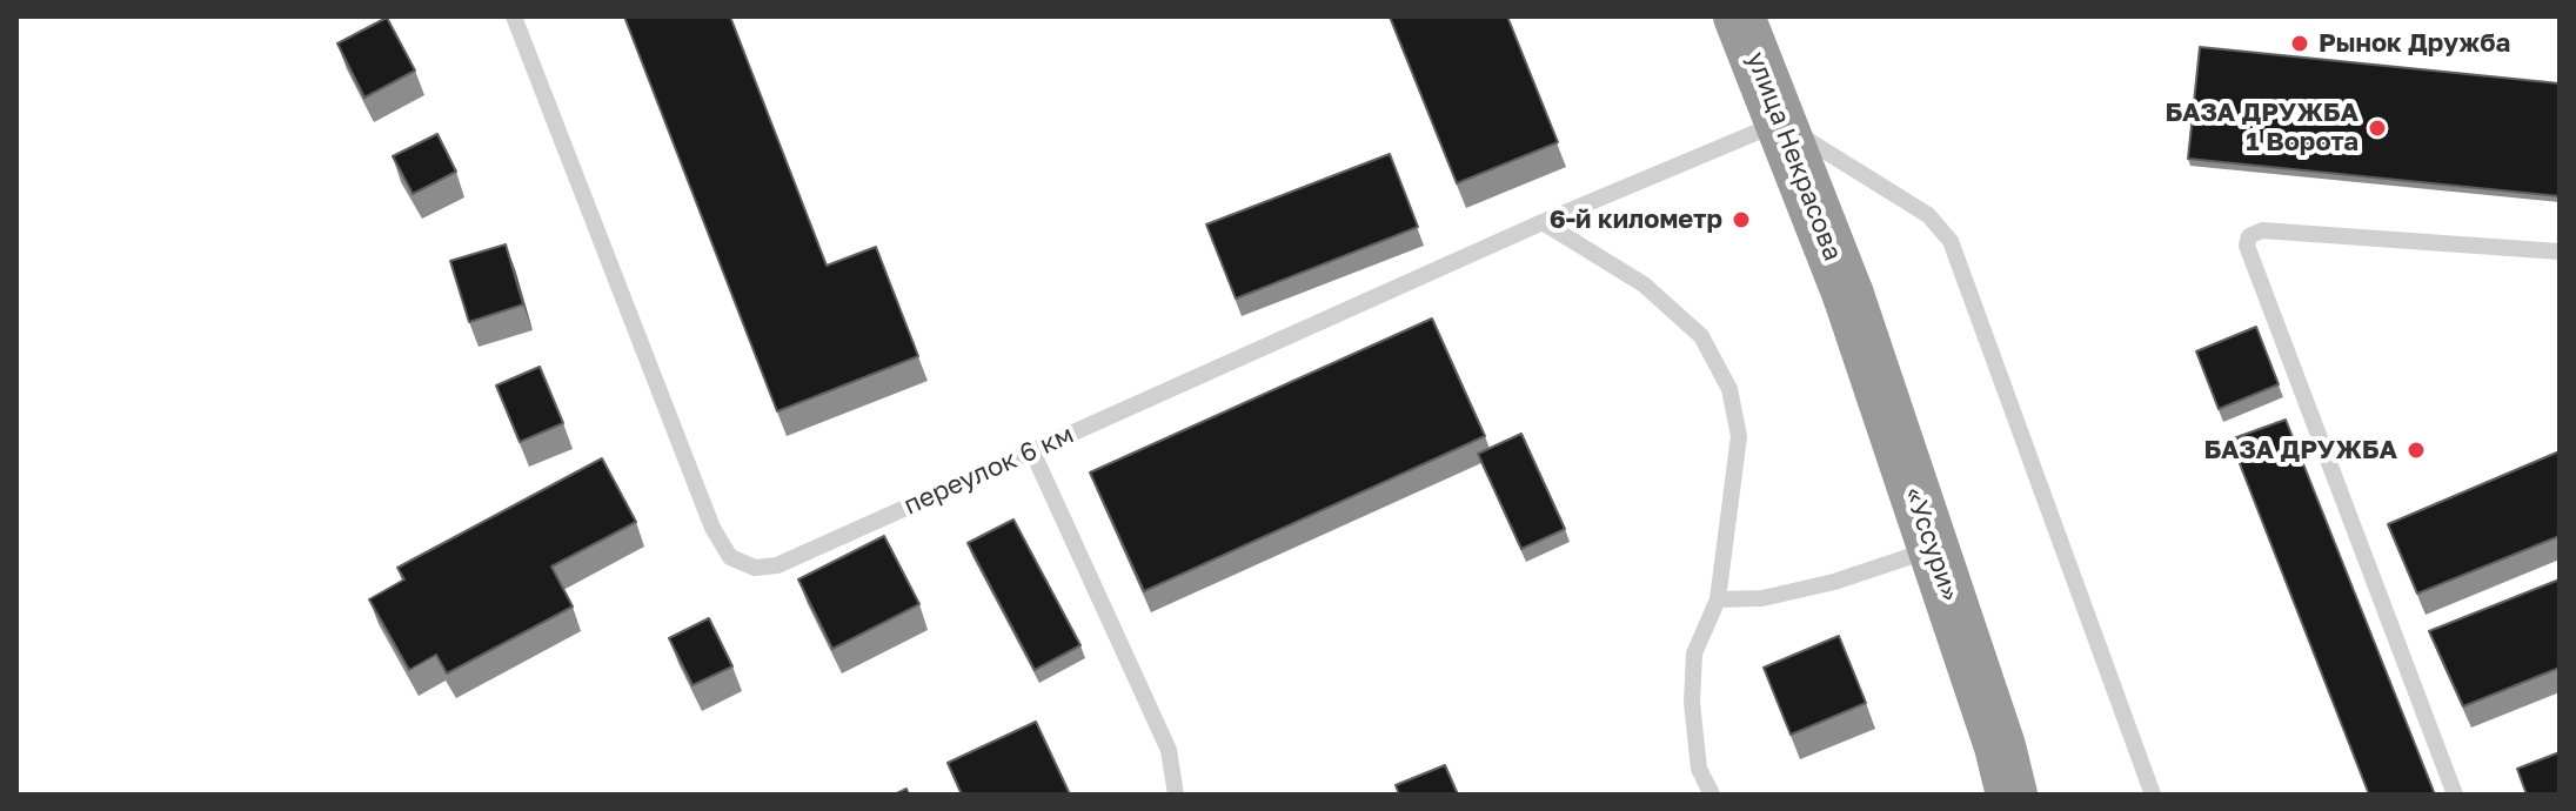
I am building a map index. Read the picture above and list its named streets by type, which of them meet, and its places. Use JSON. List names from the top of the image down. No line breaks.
{"streets":{"highway":["улица Некрасова","«Уссури»"],"lane":["переулок 6 км"]},"crossings":[["улица Некрасова","переулок 6 км"],["улица Некрасова","«Уссури»"]],"places":["Рынок Дружба","БАЗА ДРУЖБА 1 Ворота","6-й километр","БАЗА ДРУЖБА"]}
